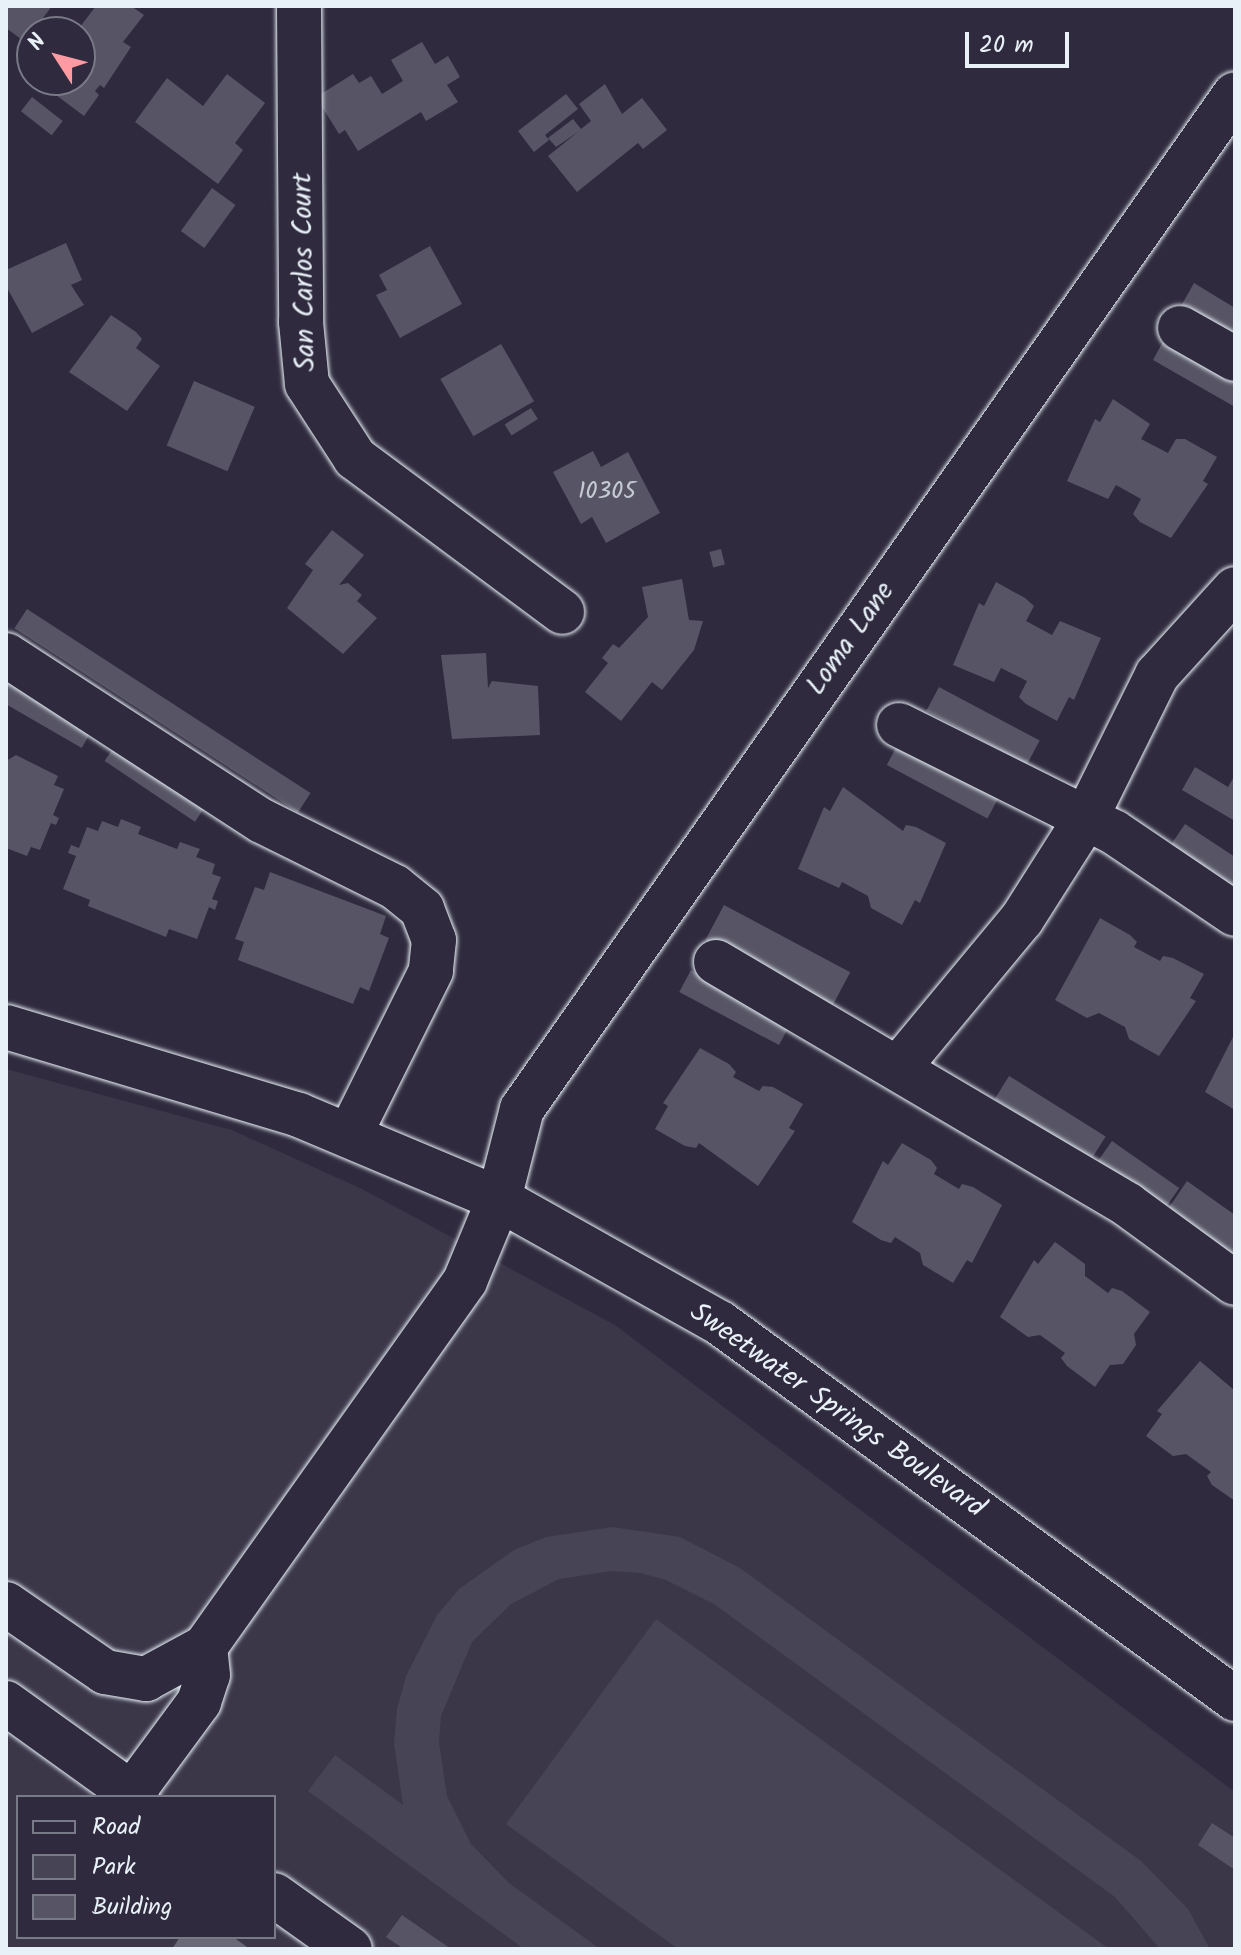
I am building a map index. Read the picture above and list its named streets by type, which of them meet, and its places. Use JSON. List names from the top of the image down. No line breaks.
{"streets":{"street":["San Carlos Court","Loma Lane","Sweetwater Springs Boulevard"]},"crossings":[["Loma Lane","Sweetwater Springs Boulevard"]],"house_numbers":["10305"],"legend":["Road","Park","Building"],"scale_bar":"20 m","north":"top left"}
